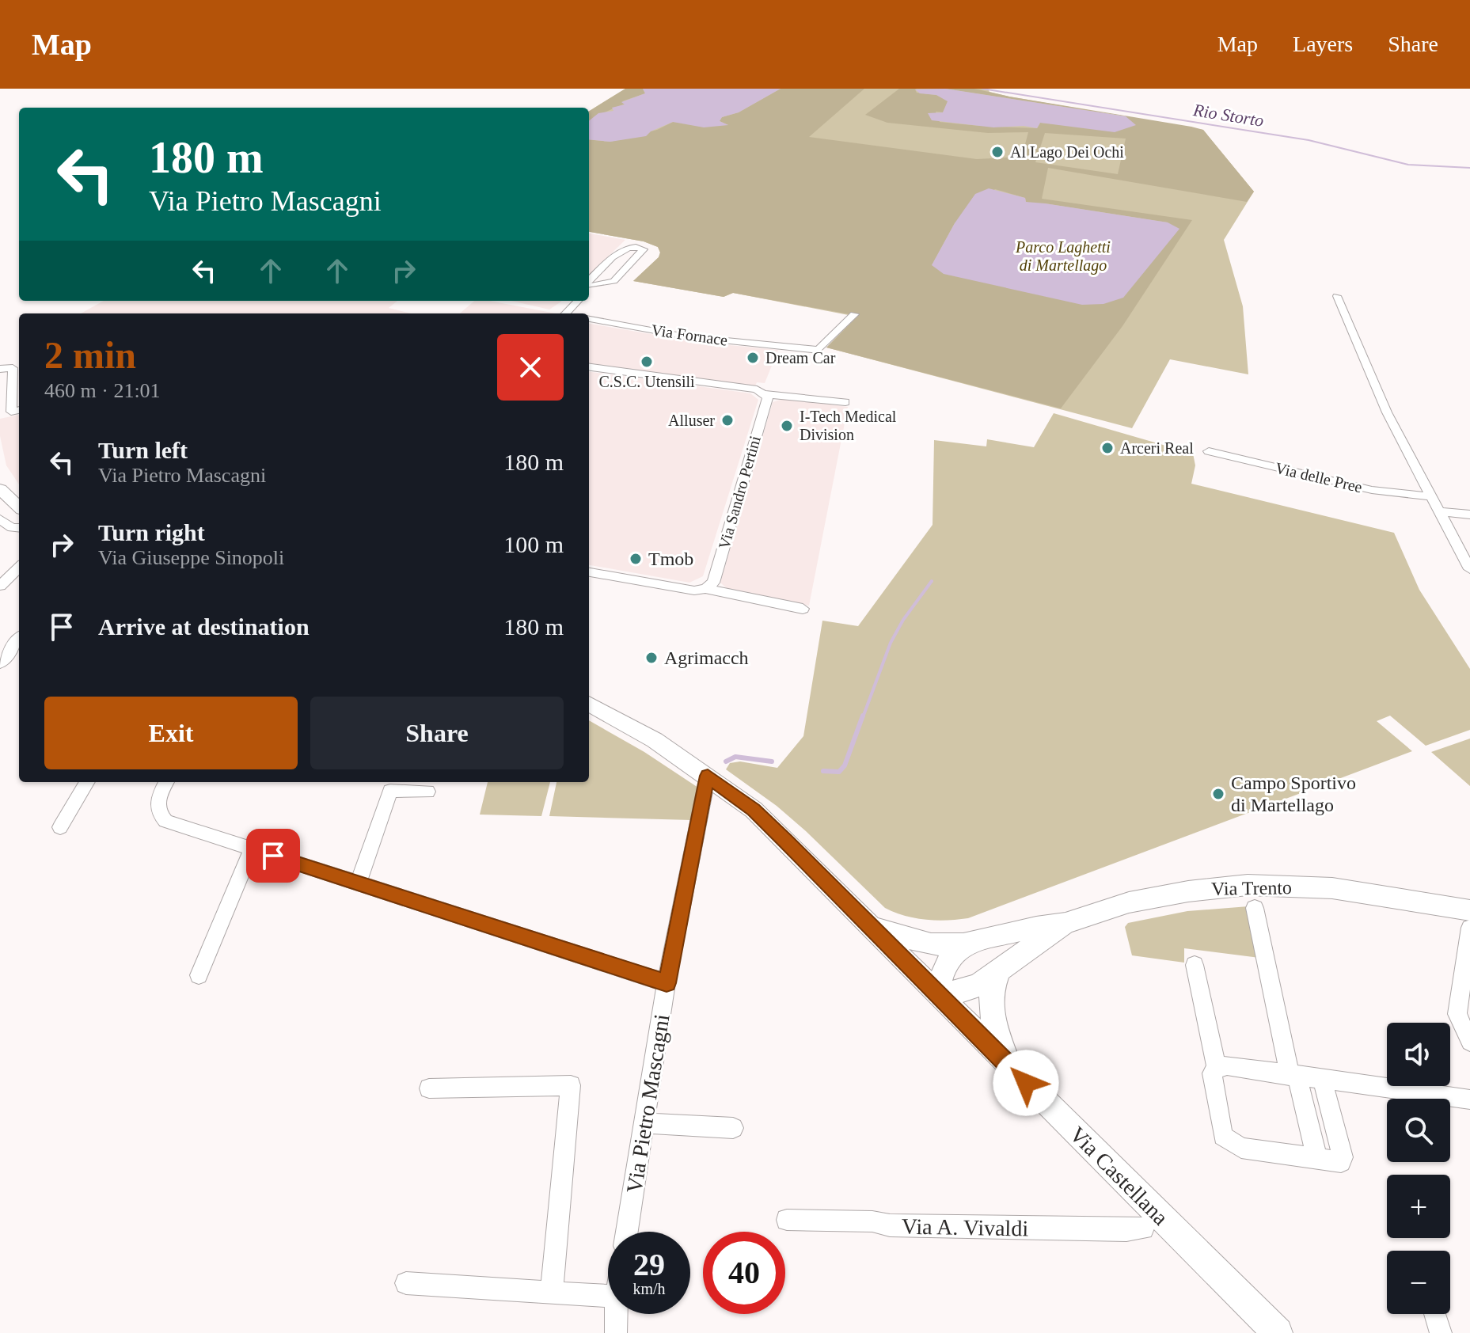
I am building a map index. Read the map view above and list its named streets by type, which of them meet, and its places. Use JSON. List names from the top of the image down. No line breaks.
{"streets":{"street":["Via Fornace","Via delle Pree","Via Sandro Pertini","Via Trento","Via Pietro Mascagni","Via Castellana","Via A. Vivaldi"]},"crossings":[["Via Trento","Via Castellana"],["Via Pietro Mascagni","Via Castellana"]],"water":["Rio Storto"],"parks":["Parco Laghetti di Martellago"],"places":["Al Lago Dei Ochi","Dream Car","C.S.C. Utensili","Alluser","I-Tech Medical Division","Arceri Real","Tmob","Agrimacch","Campo Sportivo di Martellago"],"page":{"header":"Map","nav":["Map","Layers","Share"],"turn":["180 m","Via Pietro Mascagni"],"heading":["2 min","460 m · 21:01"],"list":[{"name":"Turn left","note":"Via Pietro Mascagni","value":"180 m"},{"name":"Turn right","note":"Via Giuseppe Sinopoli","value":"100 m"},{"name":"Arrive at destination","value":"180 m"}],"buttons":["Exit","Share"],"map_buttons":["+","−"],"speed":"29 km/h","limit":"40"}}
